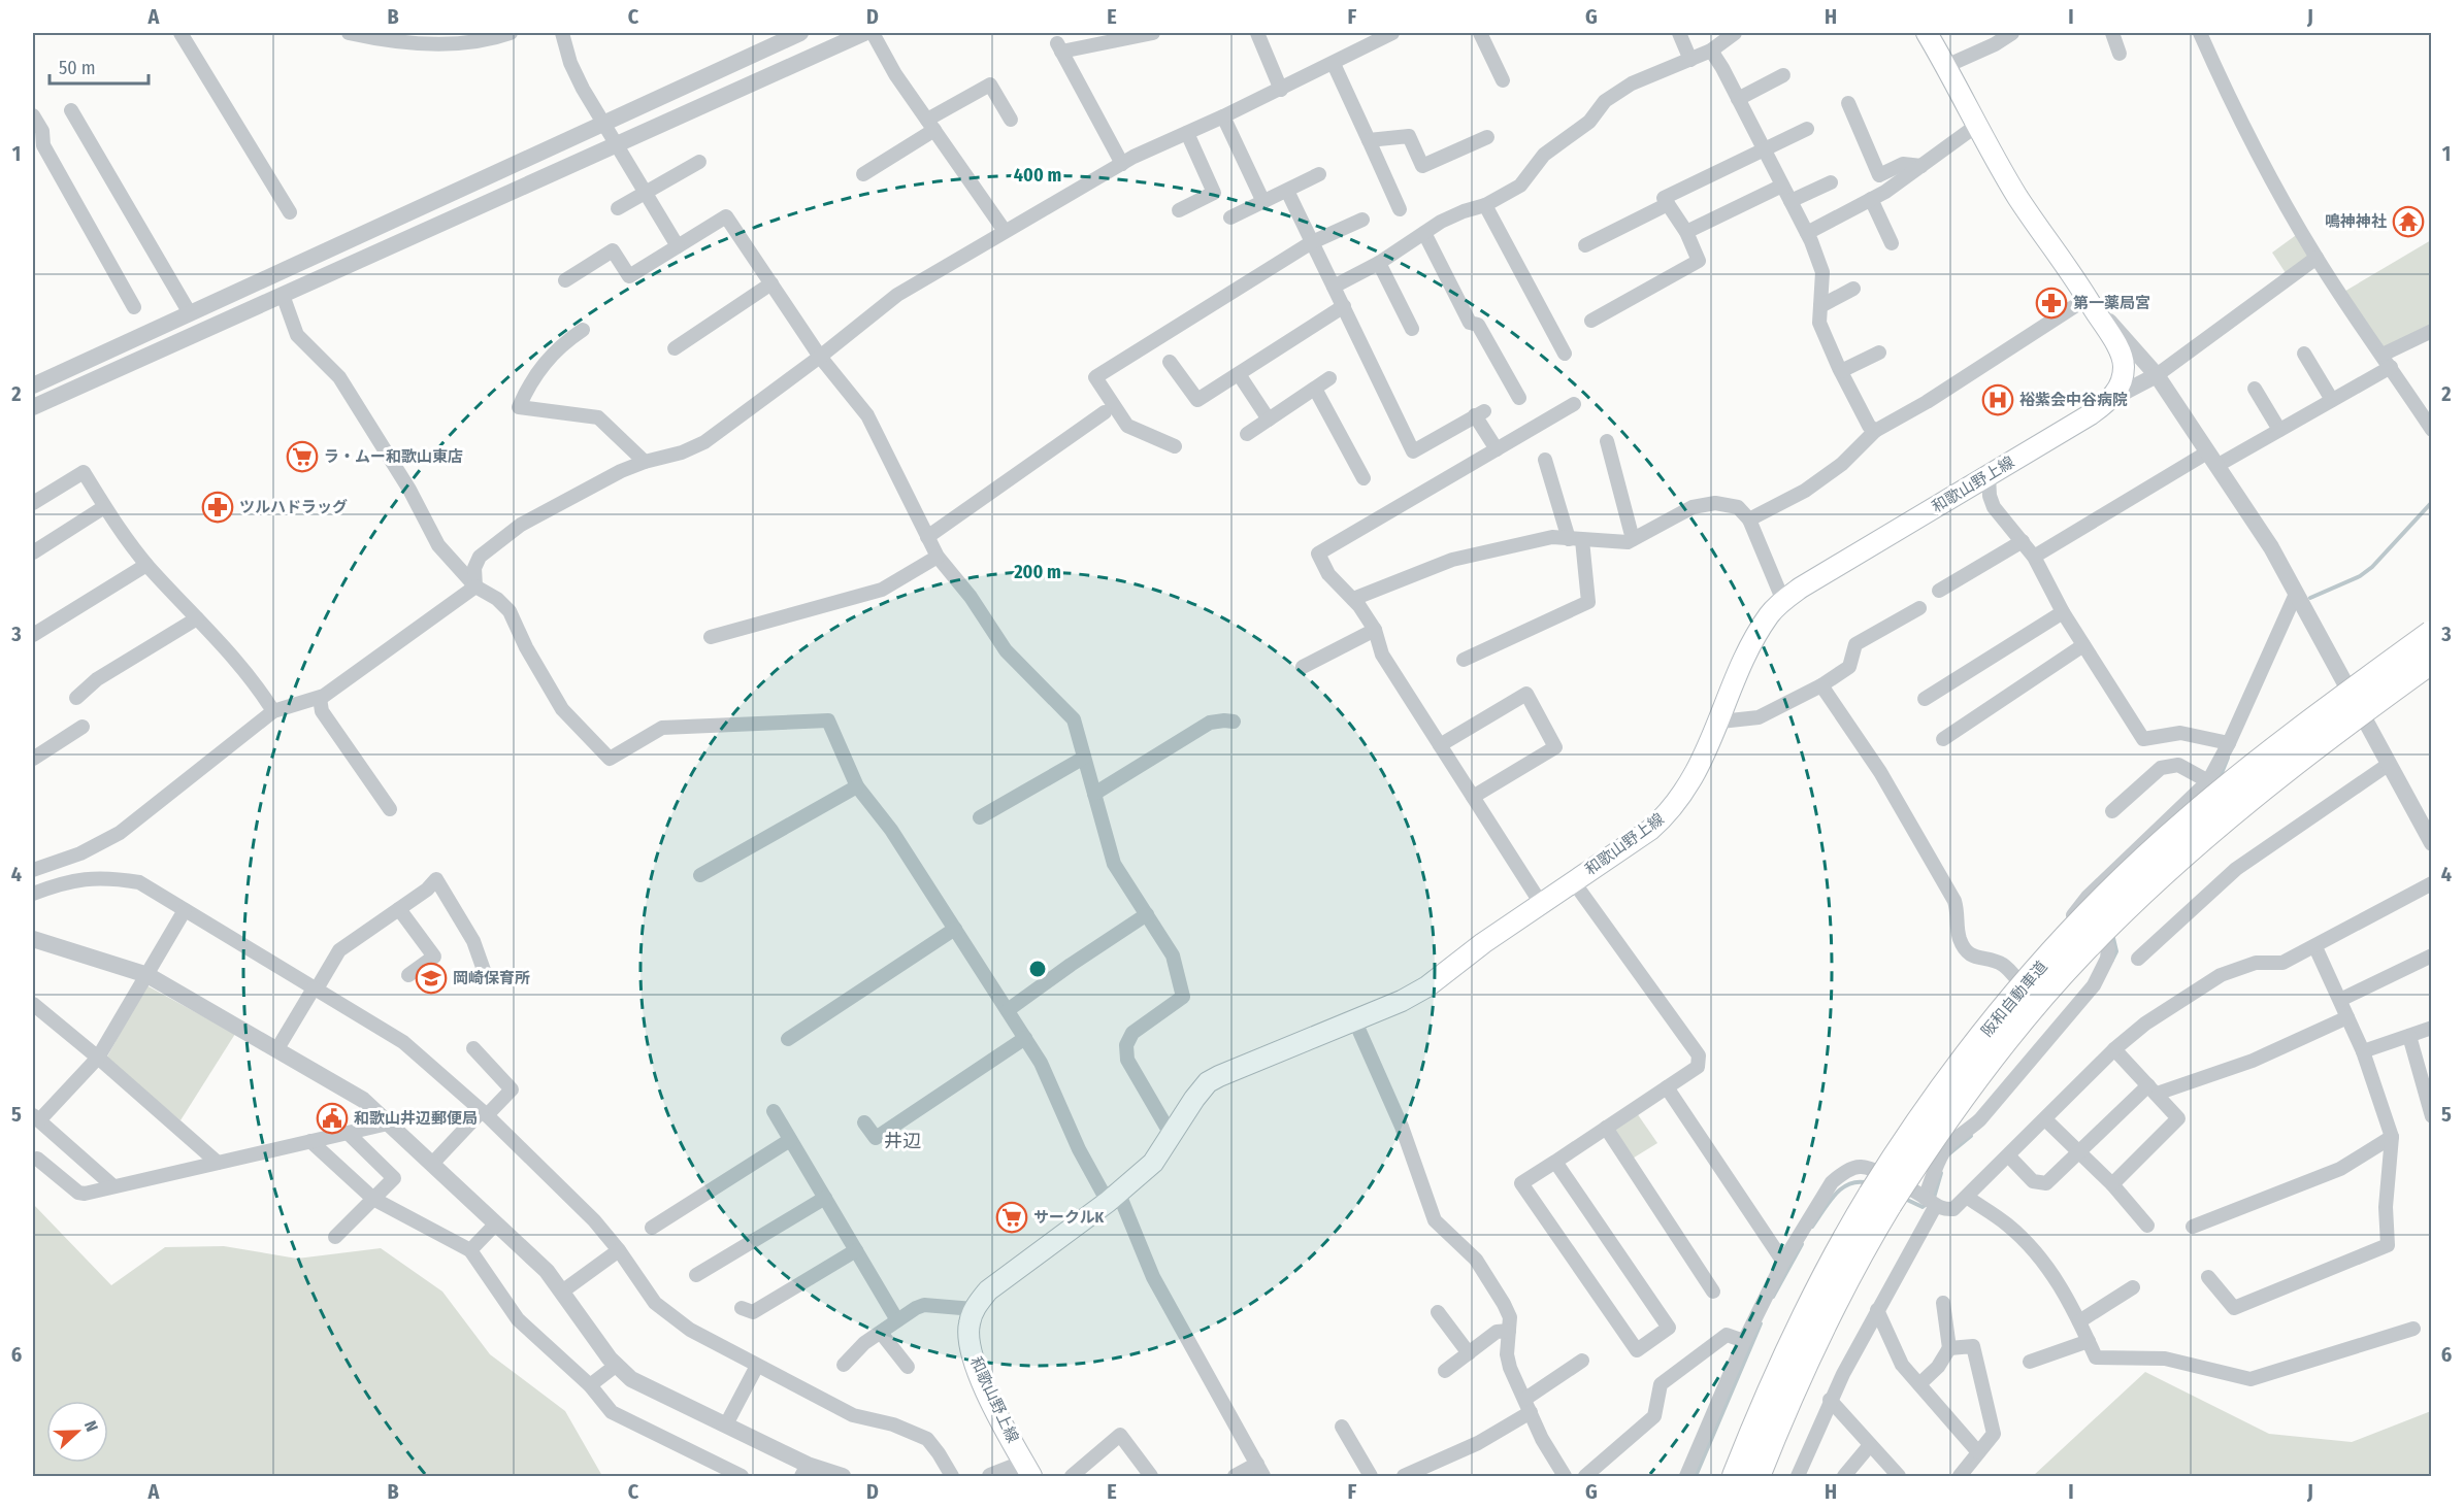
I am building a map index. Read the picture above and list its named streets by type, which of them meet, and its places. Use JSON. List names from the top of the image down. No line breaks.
{"streets":{"highway":["阪和自動車道"],"main road":["和歌山野上線"]},"districts":["井辺"],"places":{"temple":["鳴神神社"],"pharmacy":["第一薬局宮","ツルハドラッグ"],"hospital":["裕紫会中谷病院"],"supermarket":["ラ・ムー和歌山東店","サークルK"],"school or university":["岡崎保育所"],"public building":["和歌山井辺郵便局"]},"scale_bar":"50 m","north":"right","grid":{"columns":["A","B","C","D","E","F","G","H","I","J"],"rows":["1","2","3","4","5","6"]},"rings":["400 m","200 m"]}
